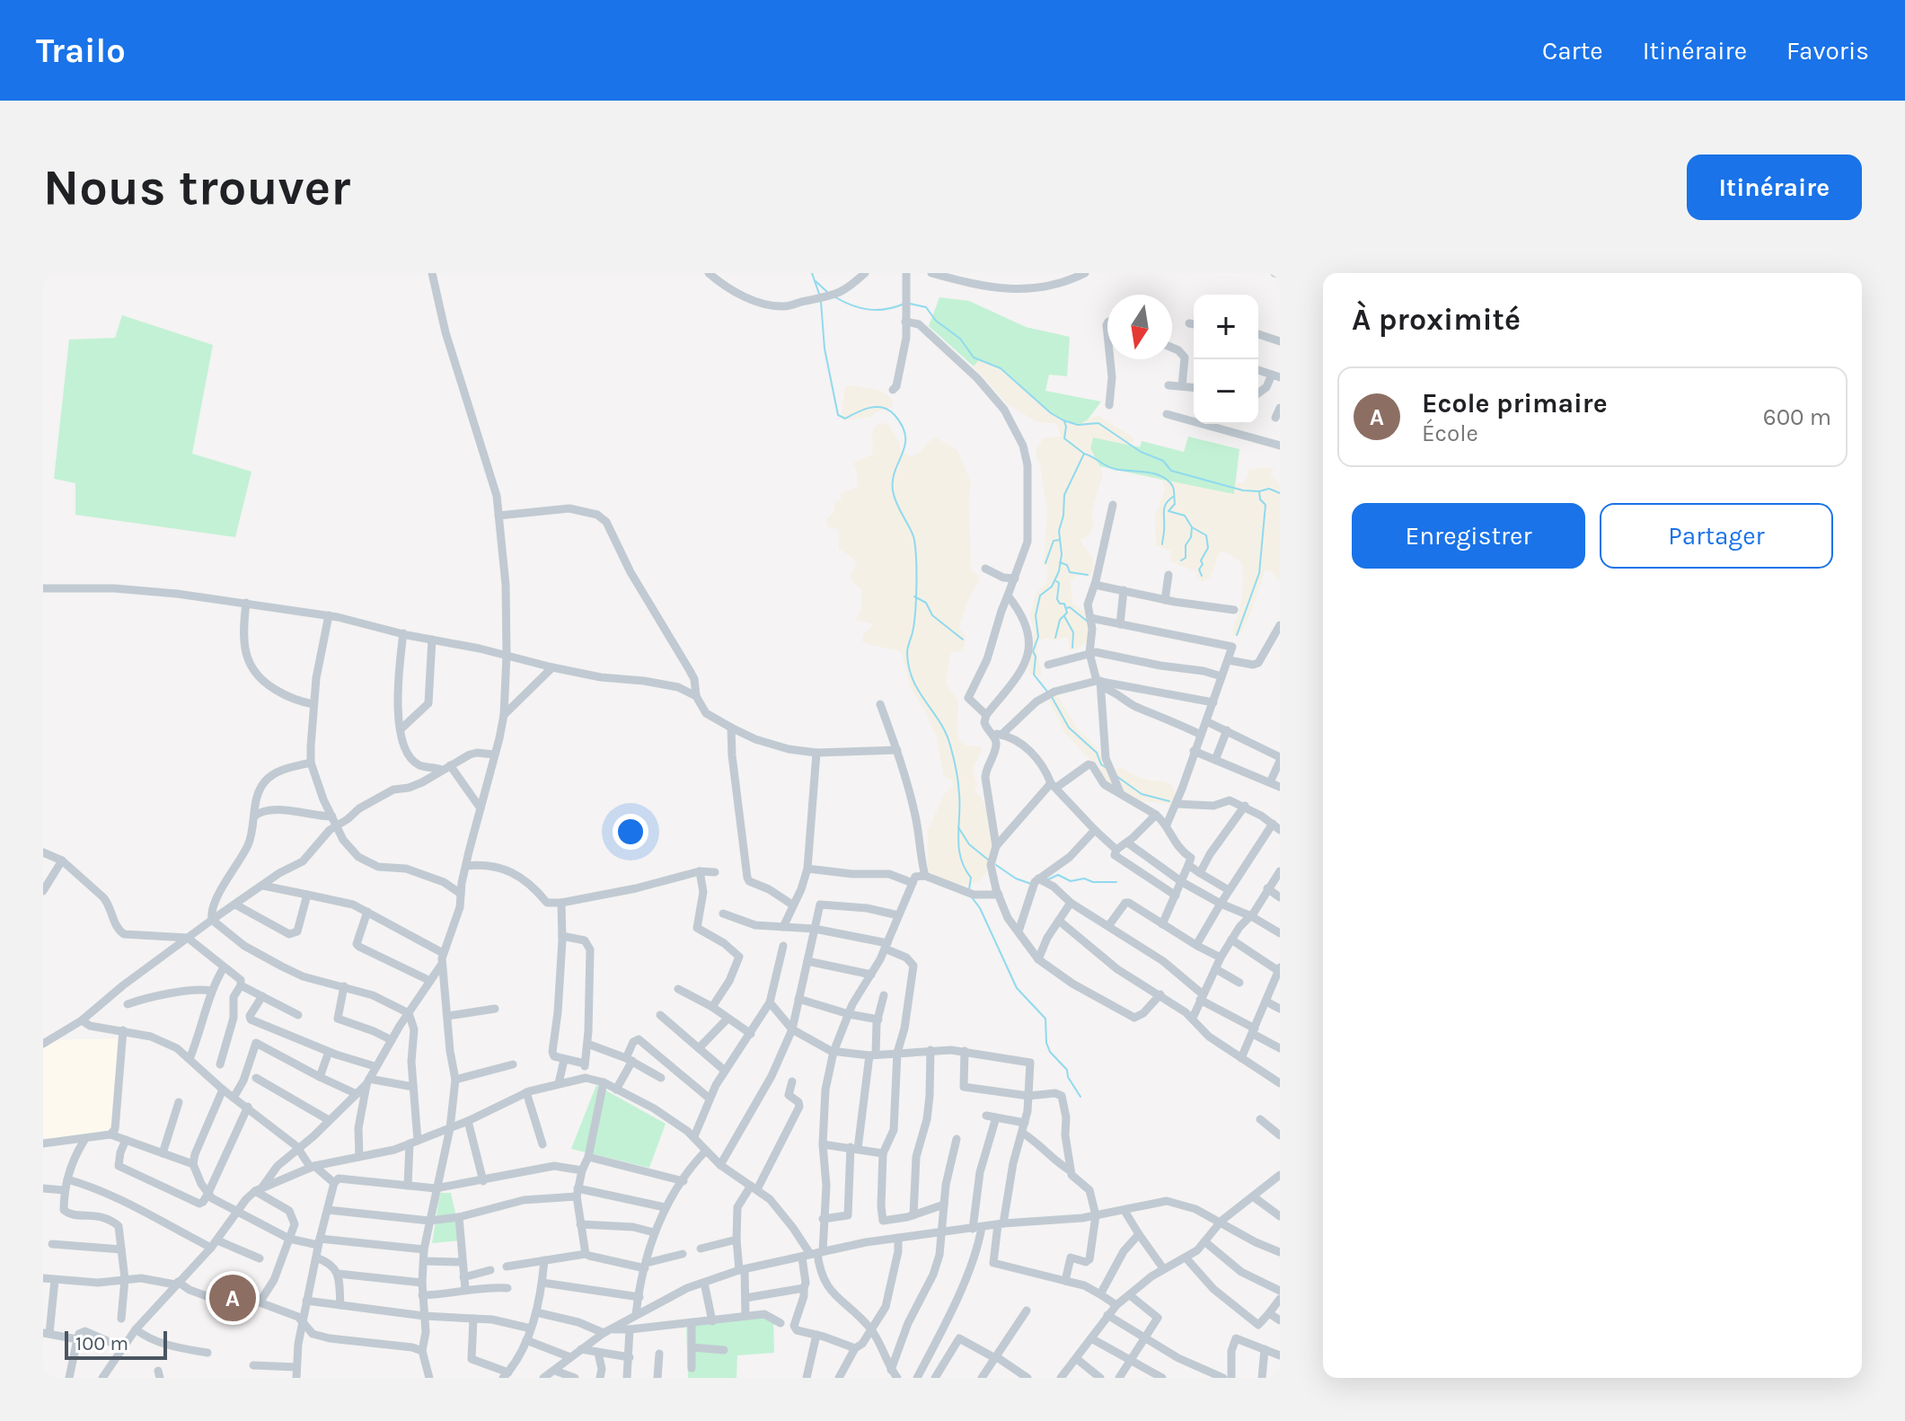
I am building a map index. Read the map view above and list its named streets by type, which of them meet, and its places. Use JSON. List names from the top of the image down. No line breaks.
{"scale_bar":"100 m","north":"bottom","page":{"header":"Trailo","nav":["Carte","Itinéraire","Favoris"],"buttons":["Itinéraire",["Enregistrer","Partager"]],"title":"Nous trouver","heading":"À proximité","map_buttons":["+","−"],"list":[{"mark":"A","name":"Ecole primaire","note":"École","value":"600 m"}],"pins":"A","scale":"100 m"}}
